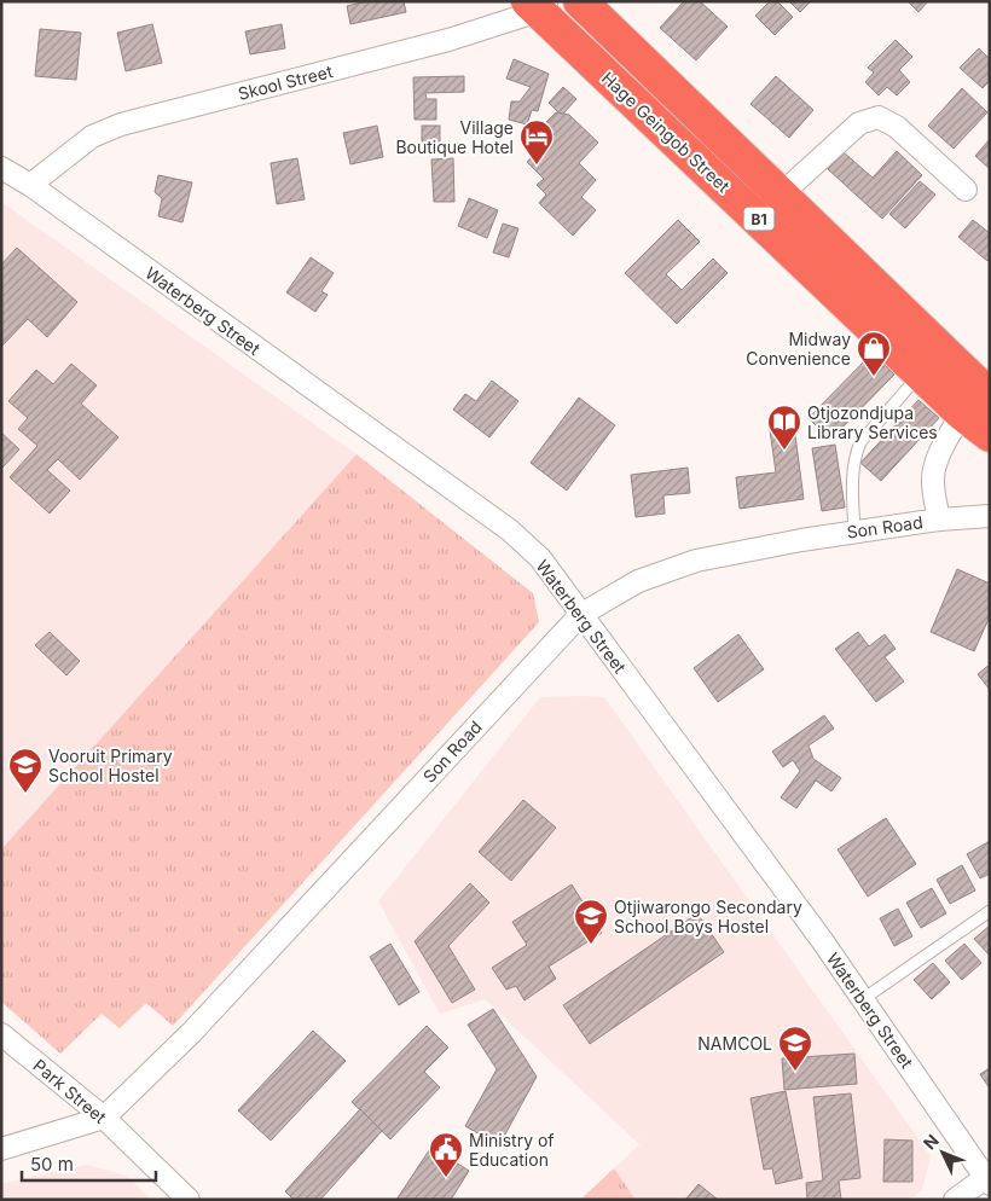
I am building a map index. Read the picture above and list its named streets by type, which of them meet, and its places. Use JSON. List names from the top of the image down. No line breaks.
{"streets":{"highway":["Hage Geingob Street","B1"],"street":["Skool Street","Waterberg Street","Son Road","Park Street"]},"crossings":[["Skool Street","Hage Geingob Street"],["Skool Street","Waterberg Street"],["Waterberg Street","Son Road"],["Son Road","Park Street"]],"places":{"hotel":["Village Boutique Hotel"],"shop":["Midway Convenience"],"library":["Otjozondjupa Library Services"],"school or university":["Vooruit Primary School Hostel","Otjiwarongo Secondary School Boys Hostel","NAMCOL"],"public building":["Ministry of Education"]},"scale_bar":"50 m","north":"top left"}
